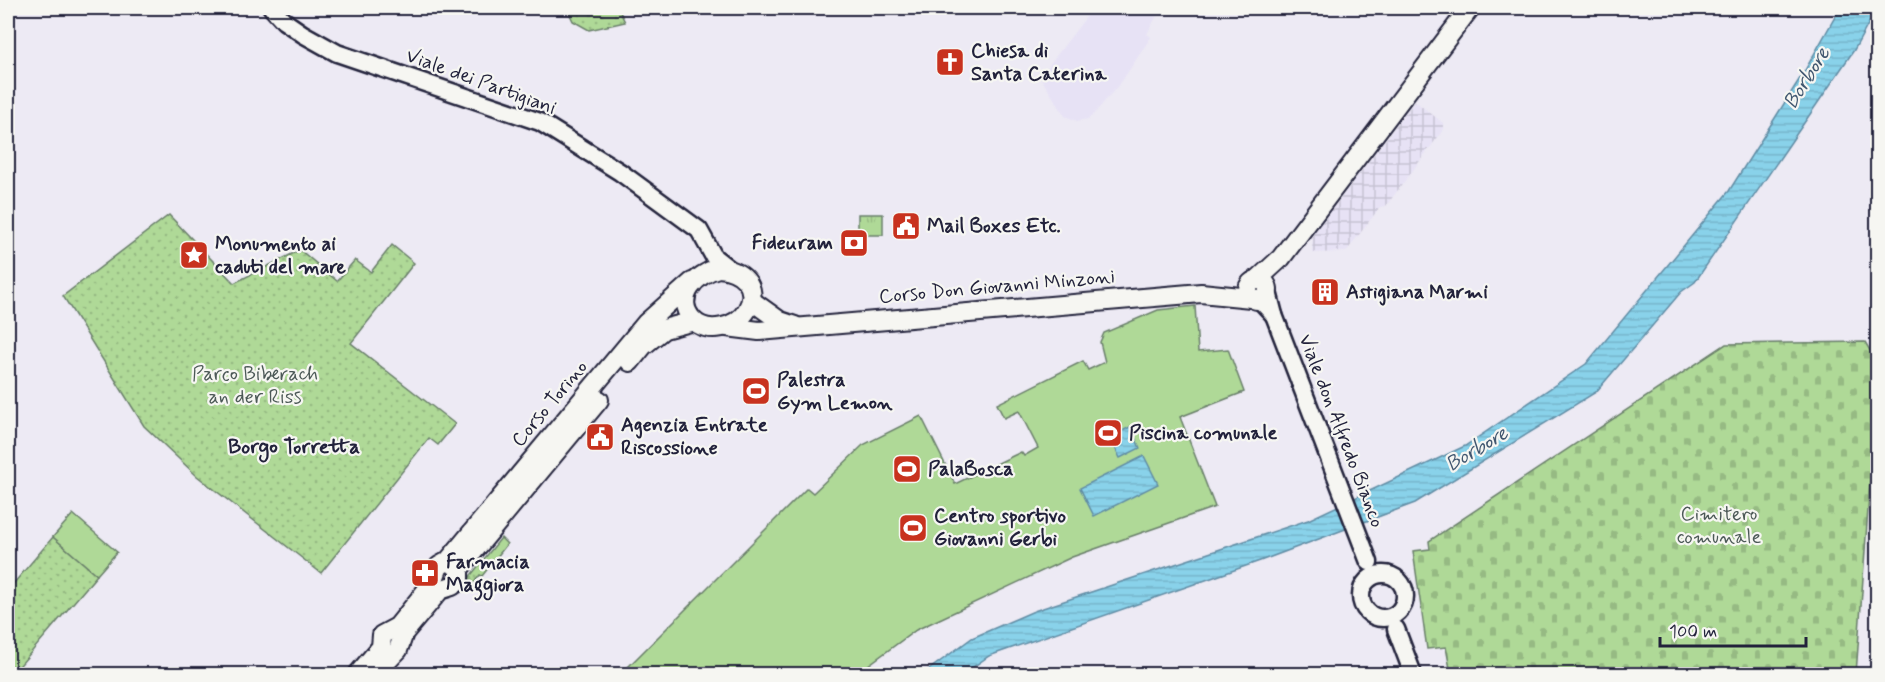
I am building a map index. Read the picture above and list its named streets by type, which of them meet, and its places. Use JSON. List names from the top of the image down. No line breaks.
{"streets":{"main road":["Corso Don Giovanni Minzoni","Corso Torino"],"street":["Viale dei Partigiani","Viale don Alfredo Bianco"]},"crossings":[["Viale dei Partigiani","Corso Don Giovanni Minzoni"],["Viale dei Partigiani","Corso Torino"],["Corso Don Giovanni Minzoni","Corso Torino"],["Corso Don Giovanni Minzoni","Viale don Alfredo Bianco"]],"districts":["Borgo Torretta"],"water":["Borbore"],"parks":["Parco Biberach an der Riss","Cimitero comunale"],"places":{"church":["Chiesa di Santa Caterina"],"public building":["Mail Boxes Etc.","Agenzia Entrate Riscossione"],"bank":["Fideuram"],"place":["Monumento ai caduti del mare"],"building":["Astigiana Marmi"],"sports":["Palestra Gym Lemon","Piscina comunale","PalaBosca","Centro sportivo Giovanni Gerbi"],"pharmacy":["Farmacia Maggiora"]},"scale_bar":"100 m"}
